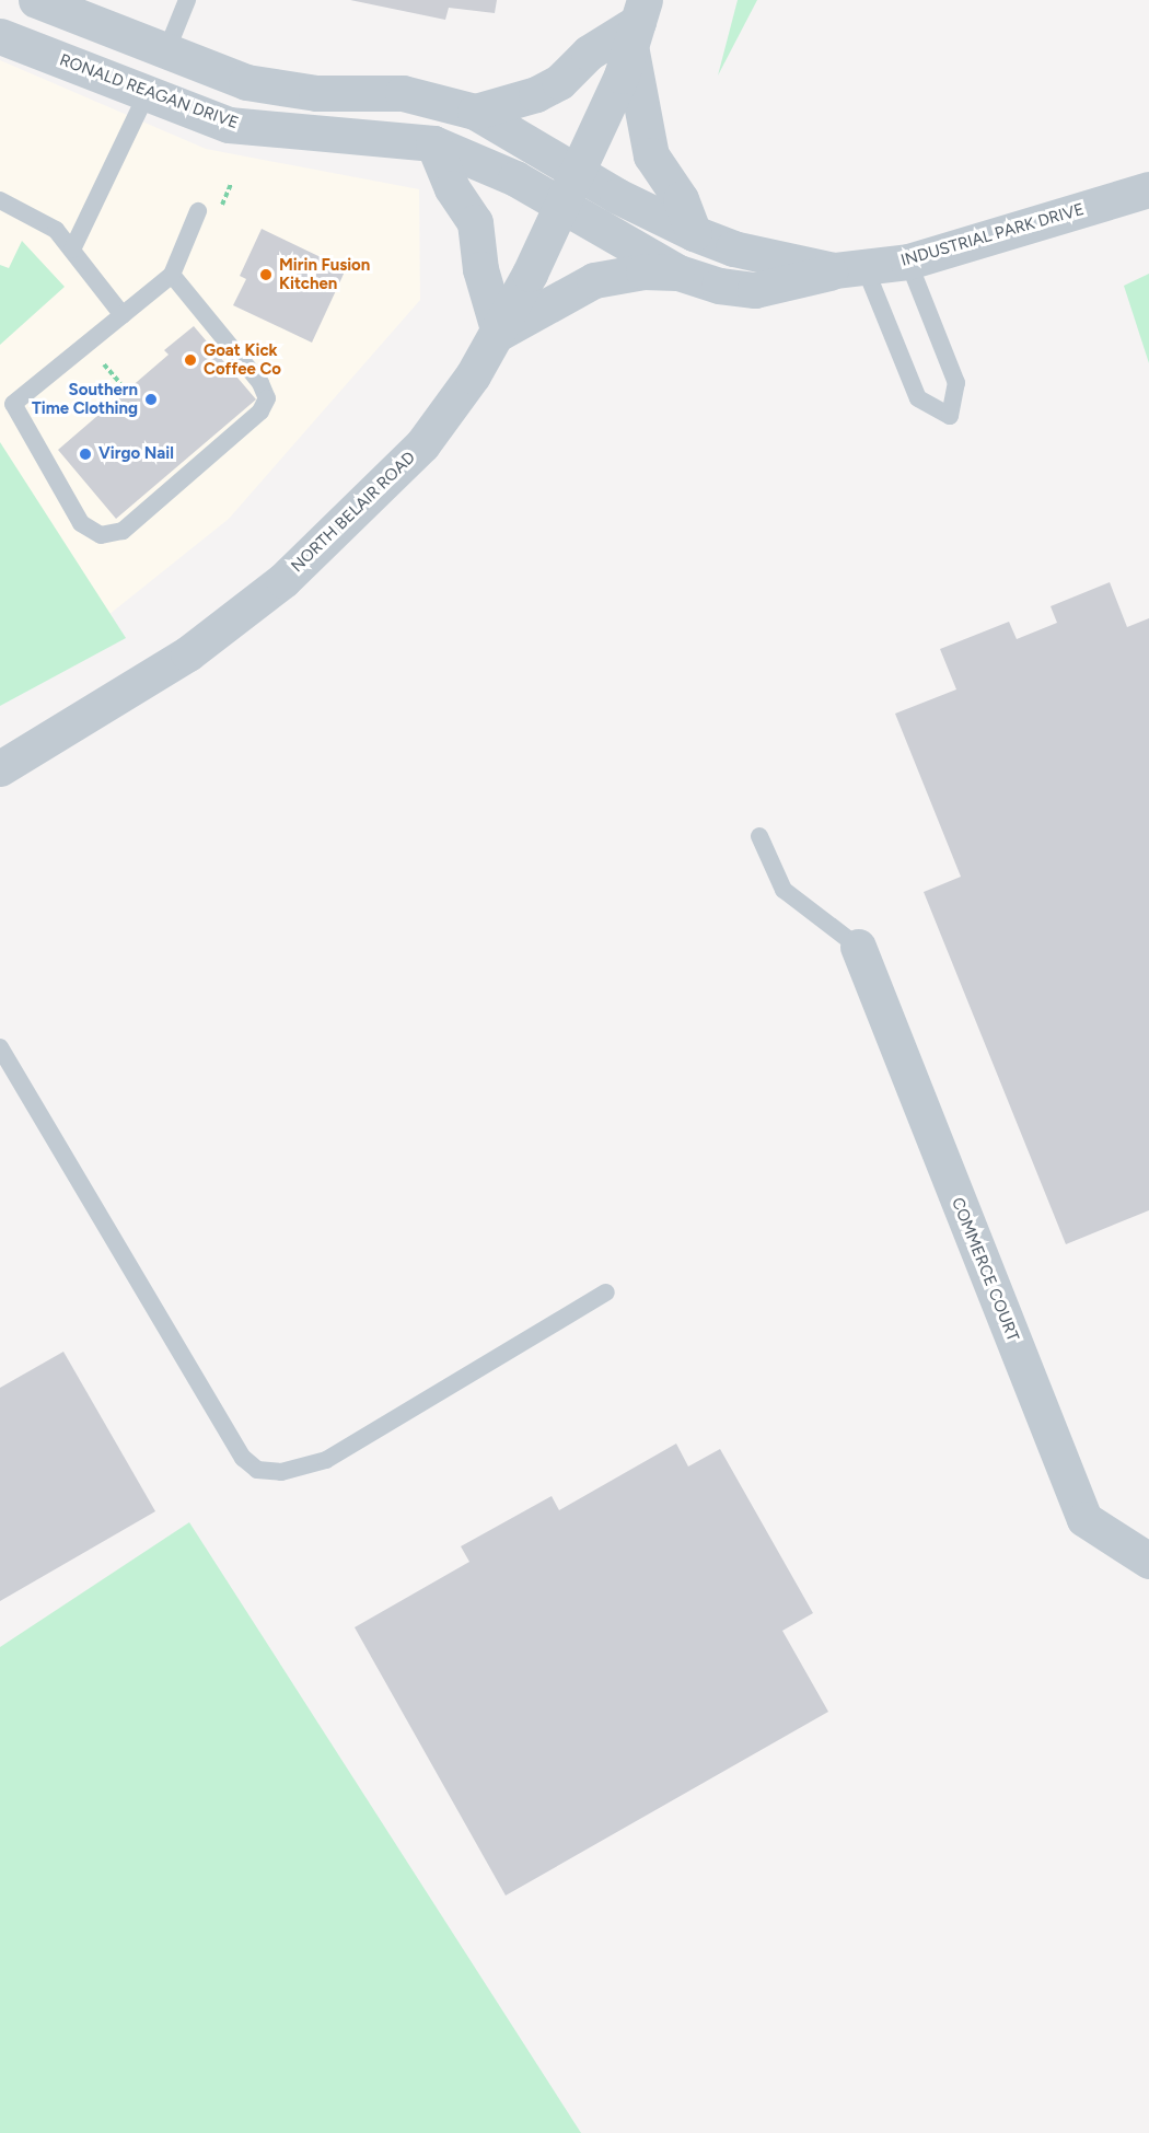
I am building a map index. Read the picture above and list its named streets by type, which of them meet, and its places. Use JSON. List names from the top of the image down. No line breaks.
{"streets":{"street":["RONALD REAGAN DRIVE","INDUSTRIAL PARK DRIVE","NORTH BELAIR ROAD","COMMERCE COURT"]},"crossings":[["RONALD REAGAN DRIVE","INDUSTRIAL PARK DRIVE"],["RONALD REAGAN DRIVE","NORTH BELAIR ROAD"],["INDUSTRIAL PARK DRIVE","NORTH BELAIR ROAD"]],"places":["Mirin Fusion Kitchen","Goat Kick Coffee Co","Southern Time Clothing","Virgo Nail"]}
